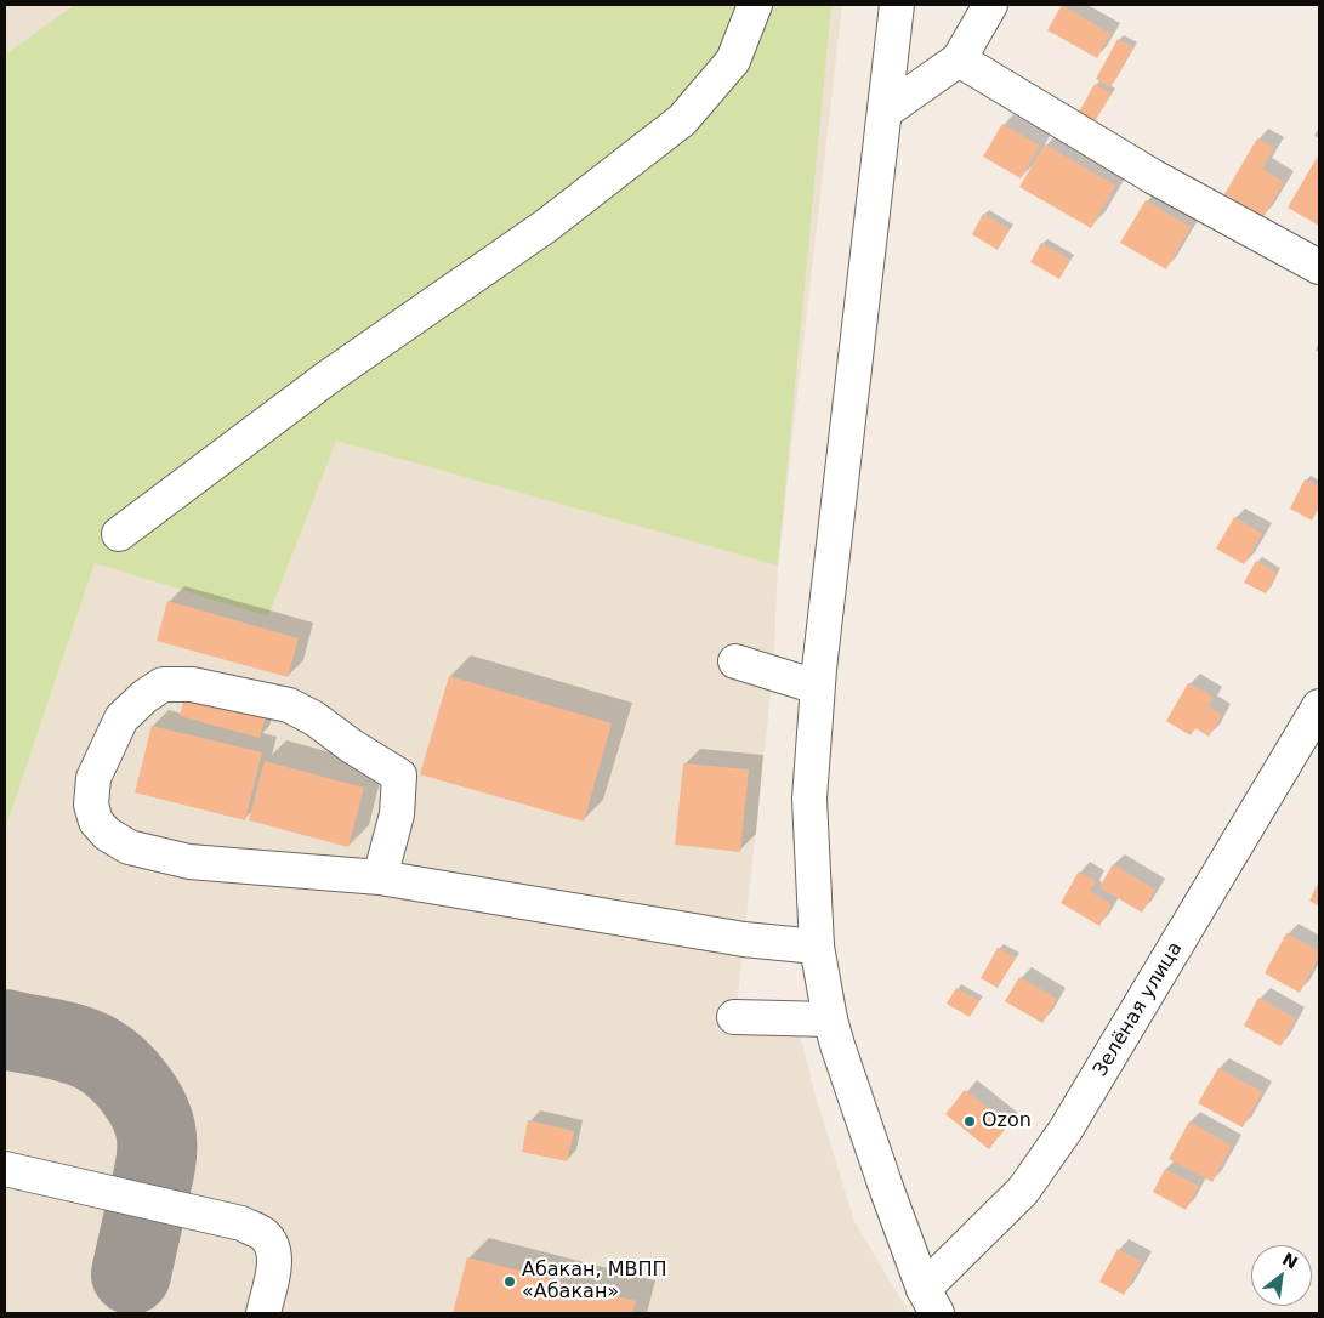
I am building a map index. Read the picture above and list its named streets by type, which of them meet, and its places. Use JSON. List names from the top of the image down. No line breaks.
{"streets":{"main road":["Зелёная улица"]},"places":["Ozon","Абакан, МВПП «Абакан»"],"north":"top right"}
